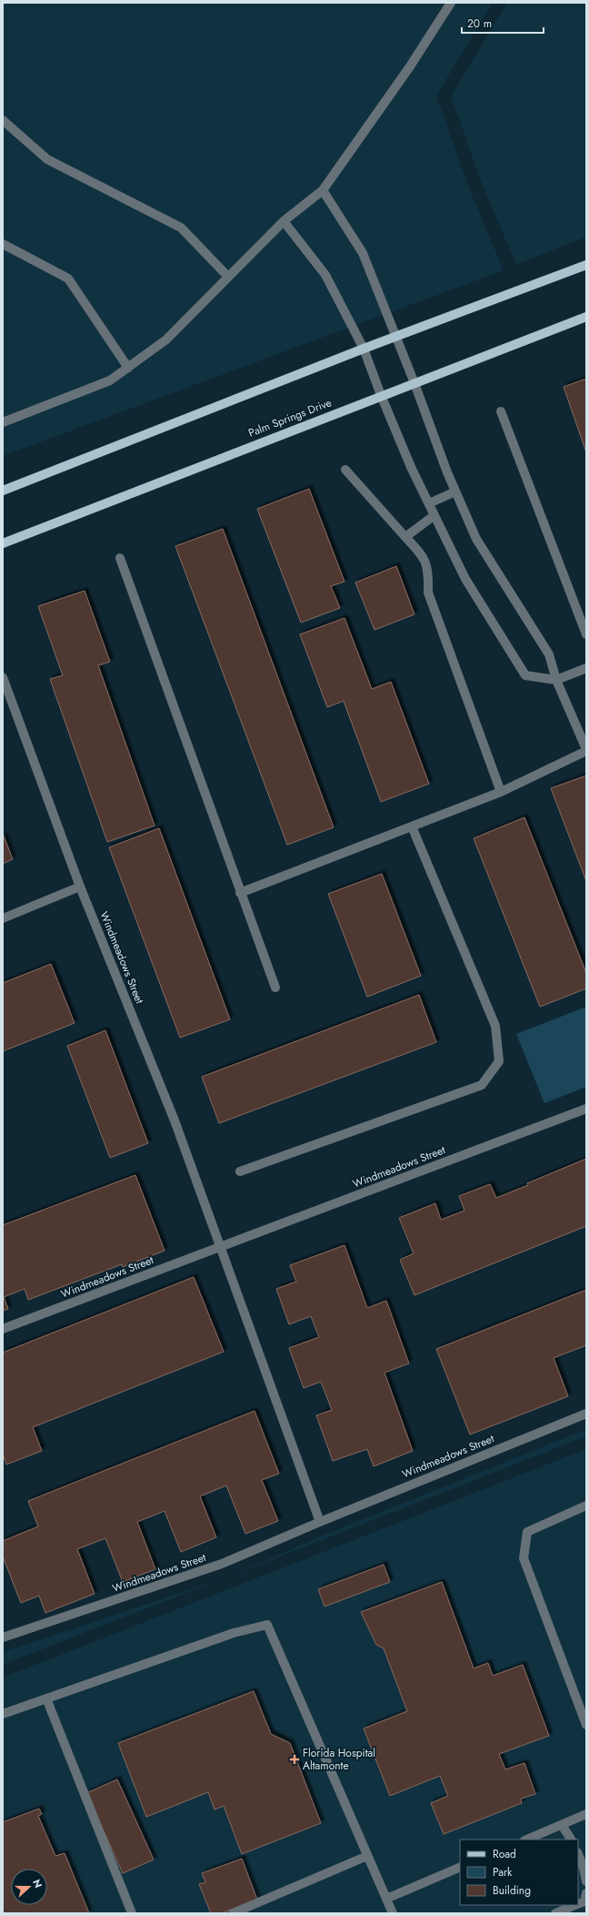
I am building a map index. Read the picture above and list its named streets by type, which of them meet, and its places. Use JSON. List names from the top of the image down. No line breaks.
{"streets":{"main road":["Palm Springs Drive"],"street":["Windmeadows Street"]},"places":{"health":["Florida Hospital Altamonte"]},"legend":["Road","Park","Building"],"scale_bar":"20 m","north":"right"}
